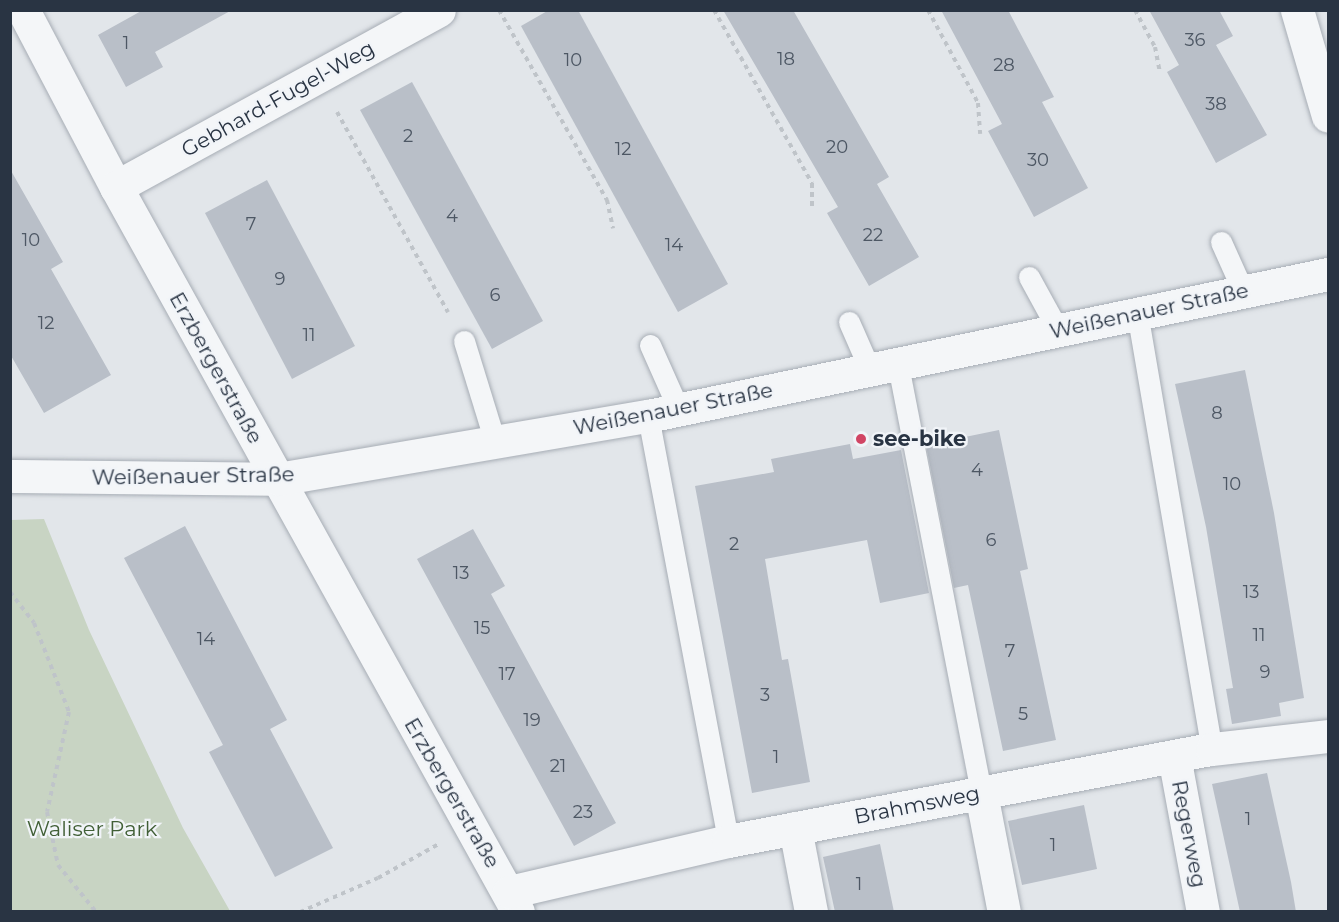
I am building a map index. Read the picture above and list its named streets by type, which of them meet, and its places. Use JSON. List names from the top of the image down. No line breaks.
{"streets":{"street":["Gebhard-Fugel-Weg","Weißenauer Straße","Erzbergerstraße","Brahmsweg","Regerweg"]},"crossings":[["Gebhard-Fugel-Weg","Erzbergerstraße"],["Weißenauer Straße","Erzbergerstraße"],["Erzbergerstraße","Brahmsweg"],["Brahmsweg","Regerweg"]],"parks":["Waliser Park"],"places":["see-bike"],"house_numbers":["36","1","18","10","28","38","2","20","12","30","4","7","22","10","14","9","6","12","11","8","4","10","6","2","13","13","15","11","14","7","9","17","3","5","19","1","21","23","1","1","1"]}
